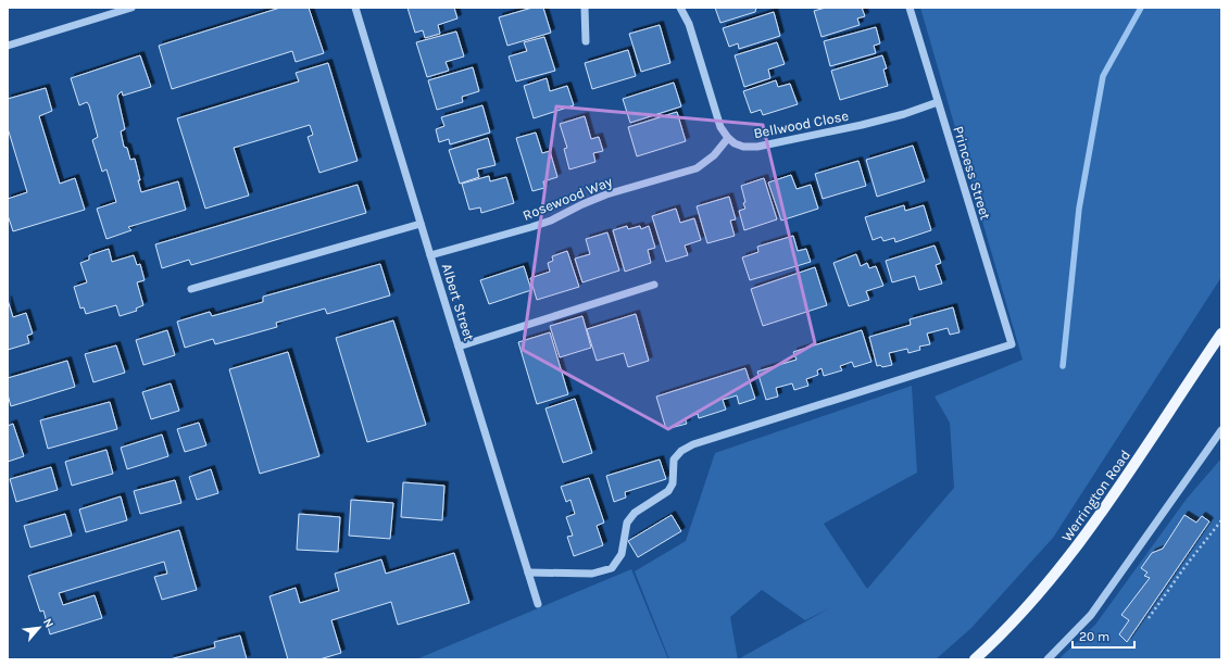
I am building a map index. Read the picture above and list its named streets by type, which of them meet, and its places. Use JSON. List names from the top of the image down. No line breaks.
{"streets":{"main road":["Werrington Road"],"street":["Bellwood Close","Princess Street","Rosewood Way","Albert Street"]},"crossings":[["Bellwood Close","Princess Street"],["Bellwood Close","Rosewood Way"],["Princess Street","Albert Street"],["Rosewood Way","Albert Street"]],"scale_bar":"20 m","north":"top right"}
